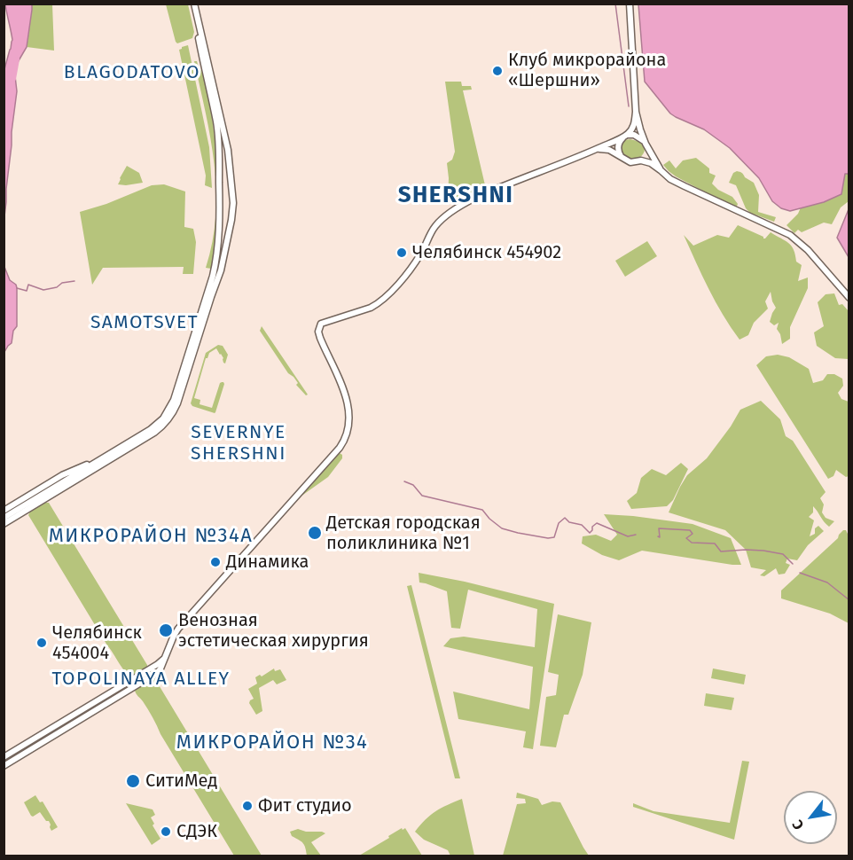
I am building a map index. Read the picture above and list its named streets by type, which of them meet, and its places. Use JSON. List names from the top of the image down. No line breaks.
{"districts":["BLAGODATOVO","SHERSHNI","SAMOTSVET","SEVERNYE SHERSHNI","МИКРОРАЙОН №34А","TOPOLINAYA ALLEY","МИКРОРАЙОН №34"],"places":["Клуб микрорайона «Шершни»","Челябинск 454902","Детская городская поликлиника №1","Динамика","Венозная эстетическая хирургия","Челябинск 454004","СитиМед","Фит студио","СДЭК"],"north":"bottom left"}
